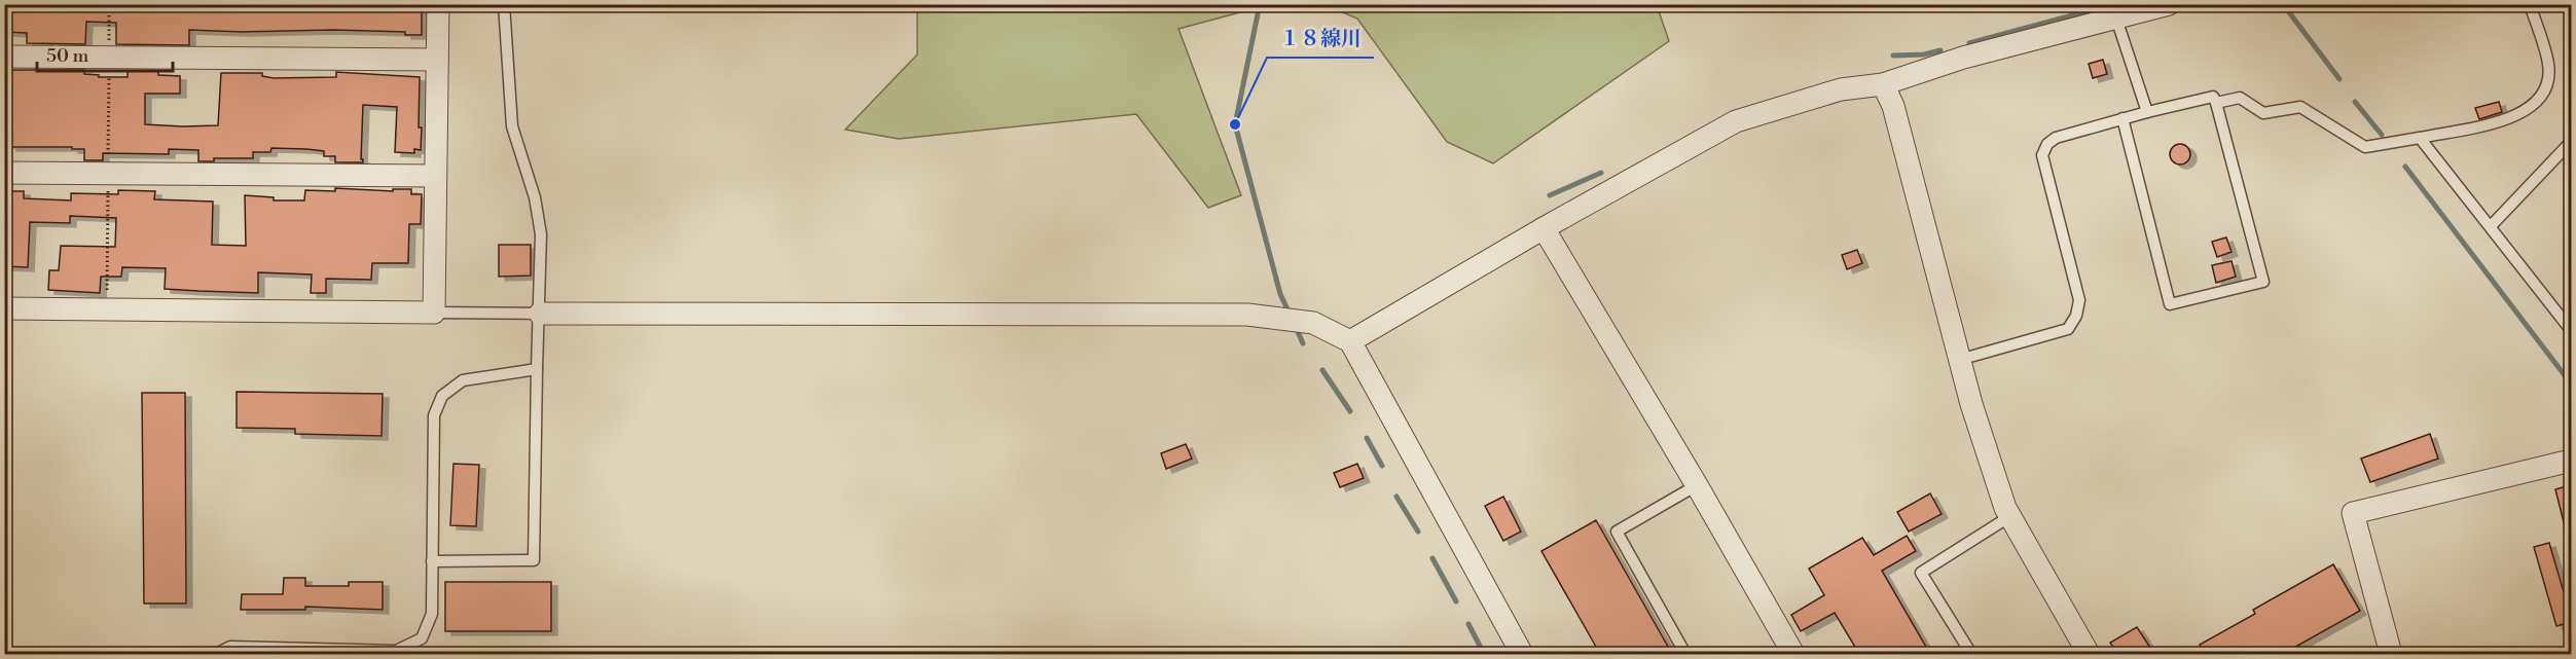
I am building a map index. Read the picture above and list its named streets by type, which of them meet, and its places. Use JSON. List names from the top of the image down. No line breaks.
{"places":["１８線川"],"scale_bar":"50 m"}
